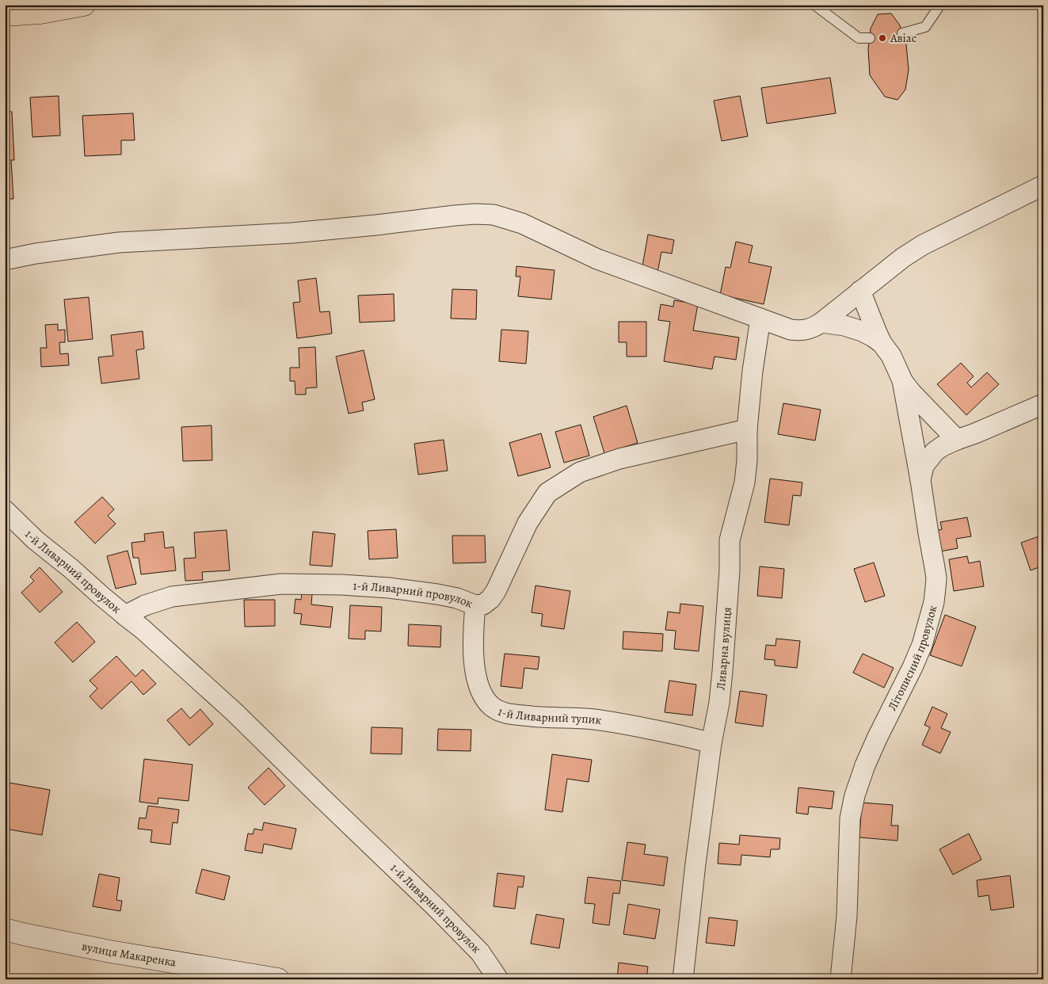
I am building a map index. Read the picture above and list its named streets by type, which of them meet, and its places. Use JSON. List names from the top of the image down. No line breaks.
{"streets":{"main road":["вулиця Макаренка"],"street":["1-й Ливарний провулок","Ливарна вулиця","Літописний провулок","1-й Ливарний тупик"]},"crossings":[["1-й Ливарний провулок","Ливарна вулиця"],["1-й Ливарний провулок","1-й Ливарний тупик"],["Ливарна вулиця","1-й Ливарний тупик"]],"places":["Авіас"]}
